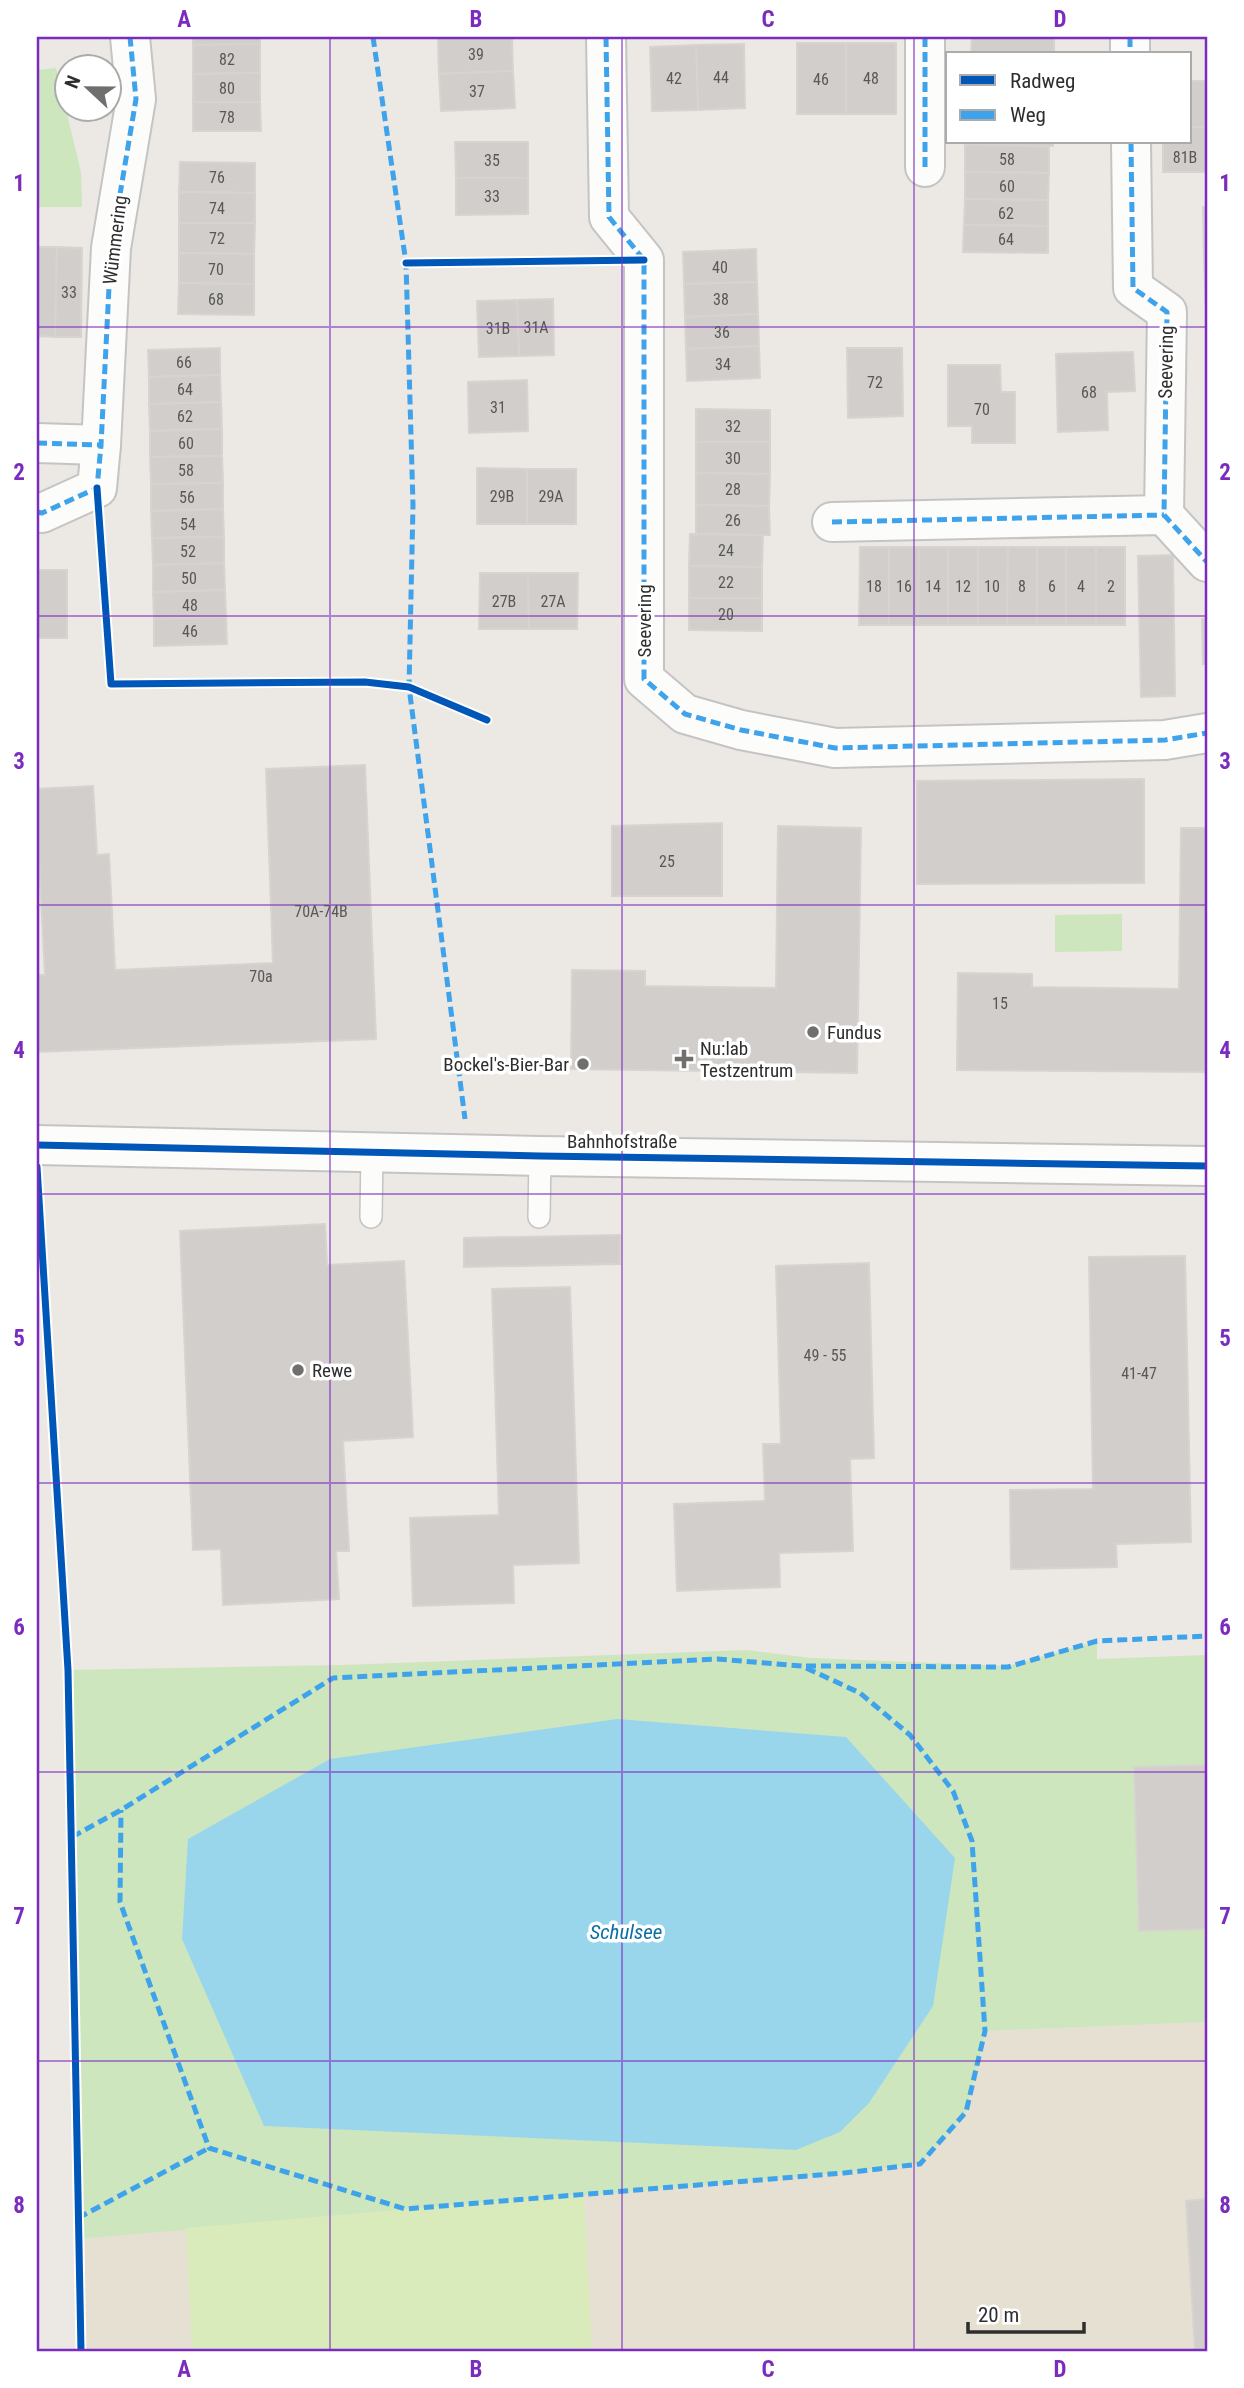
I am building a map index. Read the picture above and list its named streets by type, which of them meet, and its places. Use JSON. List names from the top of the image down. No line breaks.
{"streets":{"street":["Wümmering","Seevering","Bahnhofstraße"]},"water":["Schulsee"],"places":{"other":["Fundus","Bockel's-Bier-Bar","Rewe"],"health":["Nu:lab Testzentrum"]},"house_numbers":["39","82","44","42","48","46","80","37","78","81B","58","35","76","60","33","74","62","72","64","40","70","33","68","38","31A","31B","36","66","34","72","64","68","31","70","62","32","60","30","58","28","29B","29A","56","26","54","24","52","50","22","18","16","14","12","10","8","6","4","2","27B","27A","48","20","46","25","70A-74B","70a","15","49 - 55","41-47"],"legend":["Radweg","Weg"],"scale_bar":"20 m","north":"left","grid":{"columns":["A","B","C","D"],"rows":["1","2","3","4","5","6","7","8"]}}
